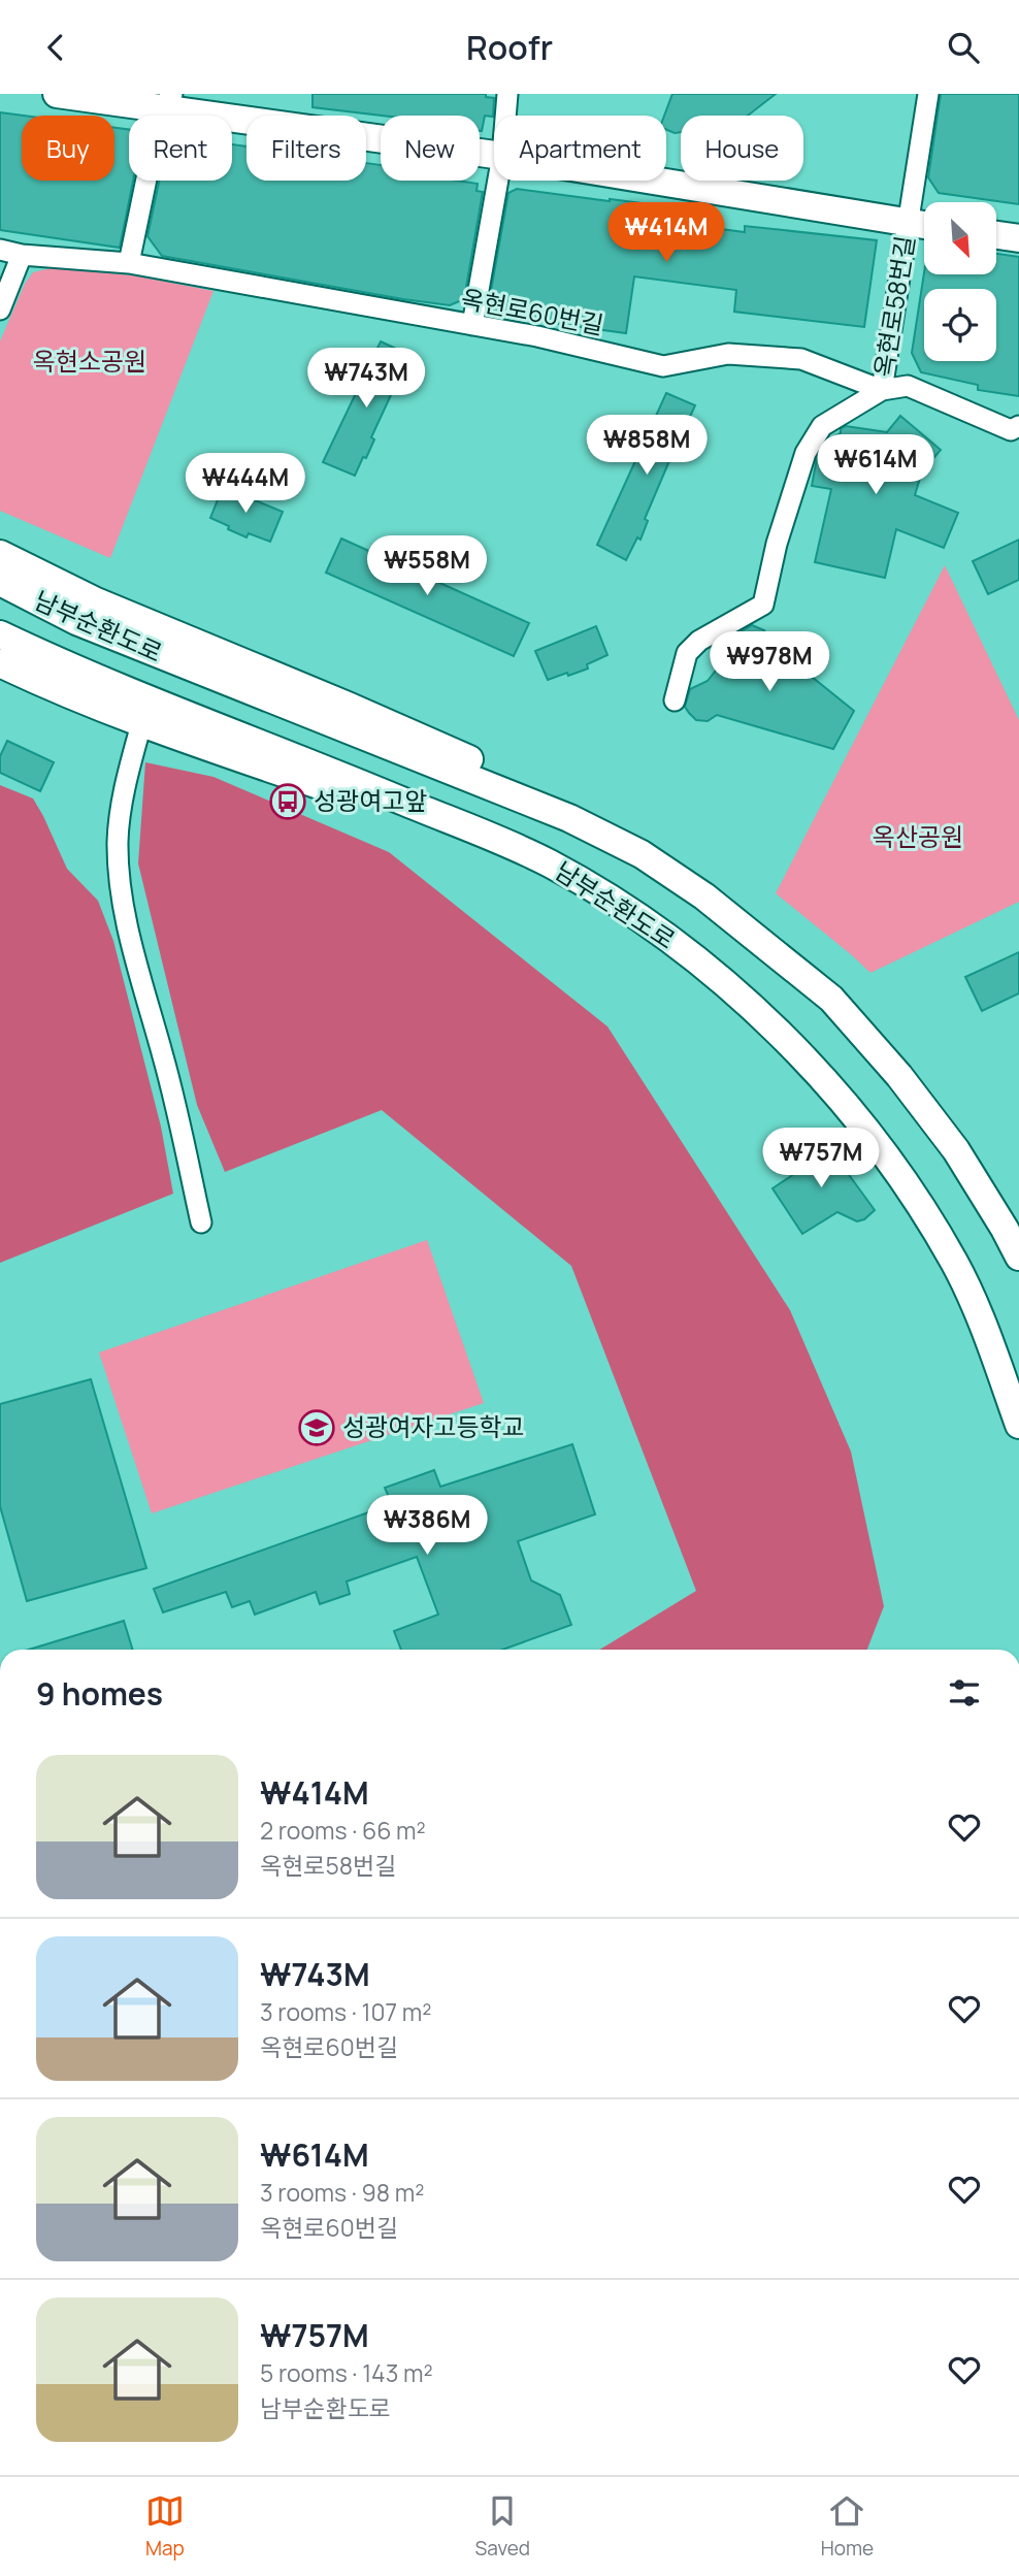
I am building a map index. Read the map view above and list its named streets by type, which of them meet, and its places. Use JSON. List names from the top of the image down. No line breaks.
{"streets":{"main road":["옥현로58번길","남부순환도로"],"street":["옥현로60번길"]},"crossings":[["옥현로58번길","옥현로60번길"]],"parks":["옥현소공원","옥산공원"],"places":{"bus stop":["성광여고앞"],"school or university":["성광여자고등학교"]},"north":"bottom right","page":{"header":"Roofr","chip":["Buy","Rent","Filters","New","Apartment","House"],"price":["₩414M","₩743M","₩858M","₩614M","₩444M","₩558M","₩978M","₩757M","₩386M"],"heading":"9 homes","list":[{"name":"₩414M","note":"2 rooms · 66 m² · 옥현로58번길"},{"name":"₩743M","note":"3 rooms · 107 m² · 옥현로60번길"},{"name":"₩614M","note":"3 rooms · 98 m² · 옥현로60번길"},{"name":"₩757M","note":"5 rooms · 143 m² · 남부순환도로"}],"tabs":["Map","Saved","Home"]}}
